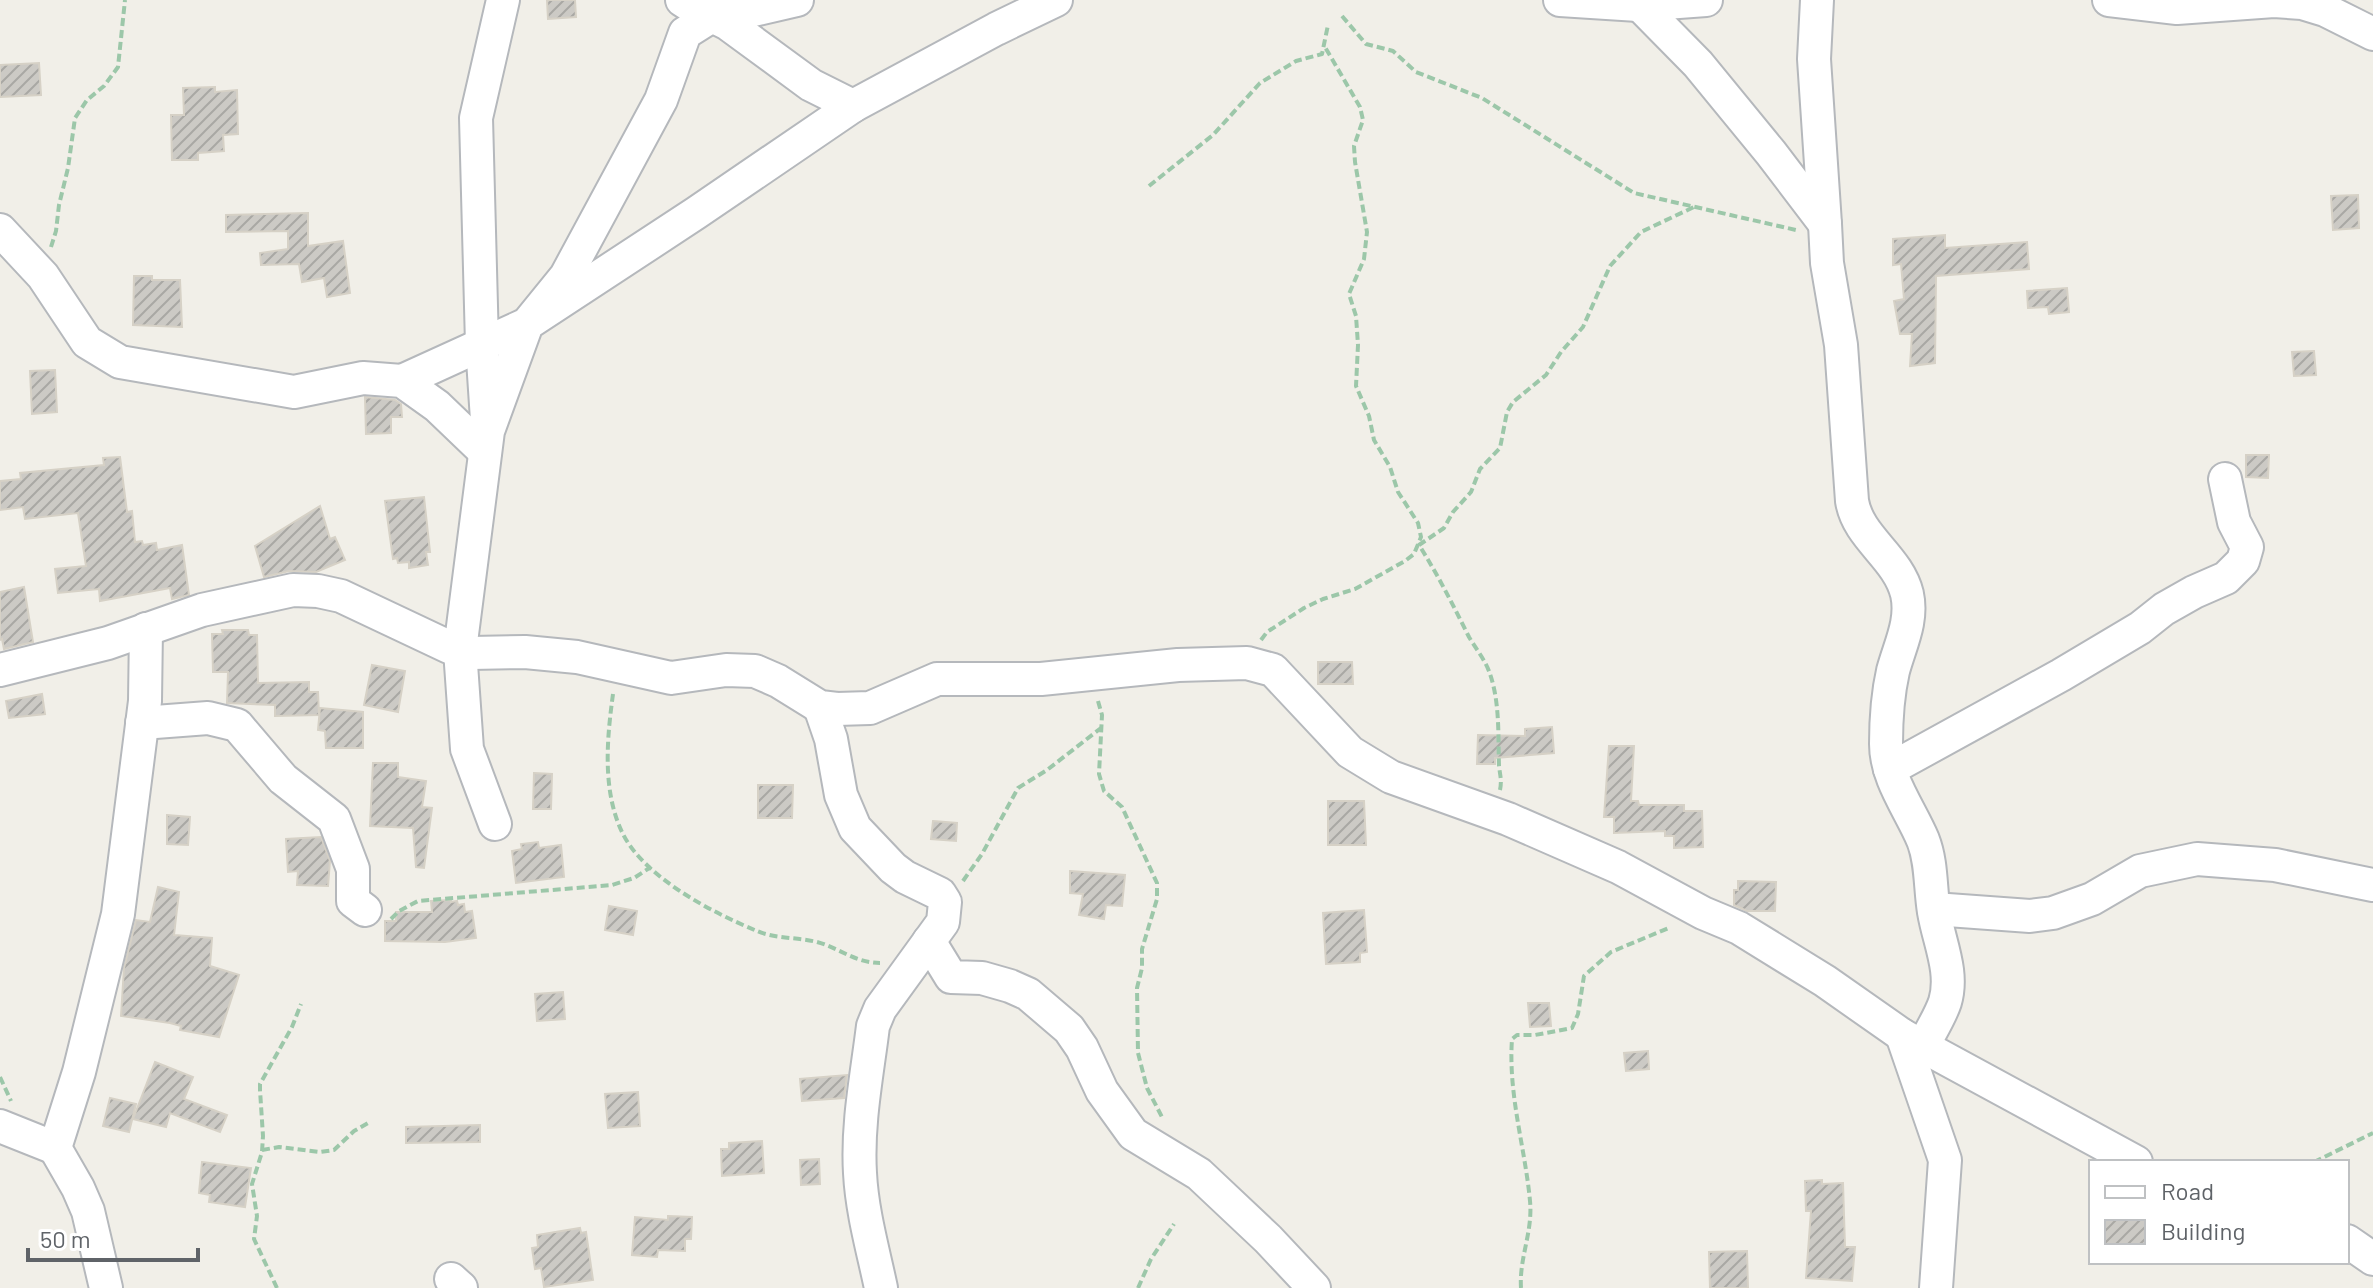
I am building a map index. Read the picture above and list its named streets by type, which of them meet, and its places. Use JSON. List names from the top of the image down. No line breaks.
{"legend":["Road","Building"],"scale_bar":"50 m"}
